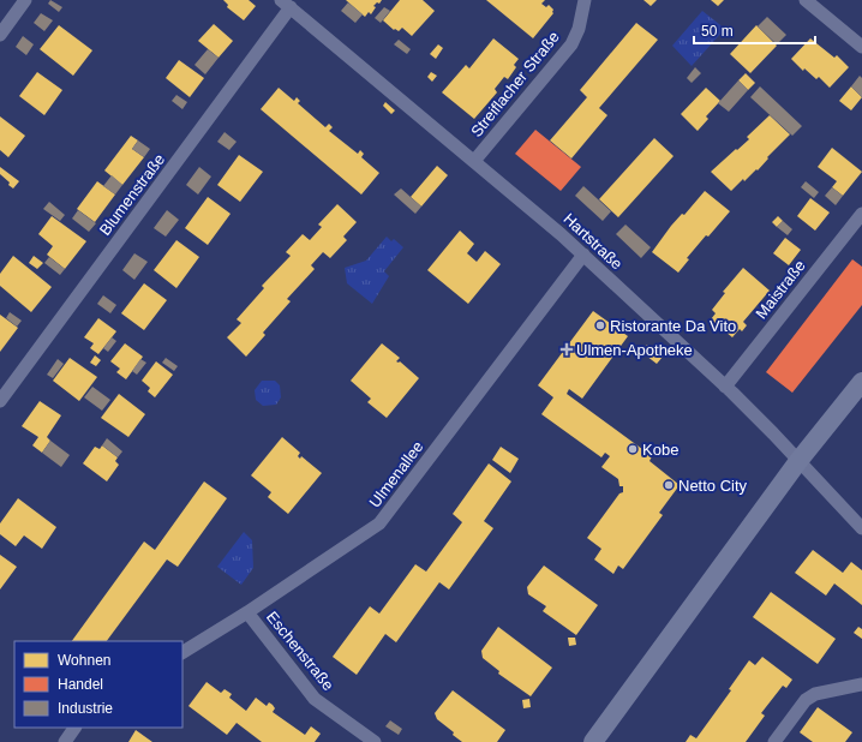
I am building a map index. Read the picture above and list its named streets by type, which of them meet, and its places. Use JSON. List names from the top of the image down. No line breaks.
{"streets":{"street":["Streiflacher Straße","Blumenstraße","Hartstraße","Maistraße","Ulmenallee","Eschenstraße"]},"crossings":[["Streiflacher Straße","Hartstraße"],["Blumenstraße","Hartstraße"],["Hartstraße","Maistraße"],["Hartstraße","Ulmenallee"],["Ulmenallee","Eschenstraße"]],"places":{"other":["Ristorante Da Vito","Kobe","Netto City"],"health":["Ulmen-Apotheke"]},"legend":["Wohnen","Handel","Industrie"],"scale_bar":"50 m"}
